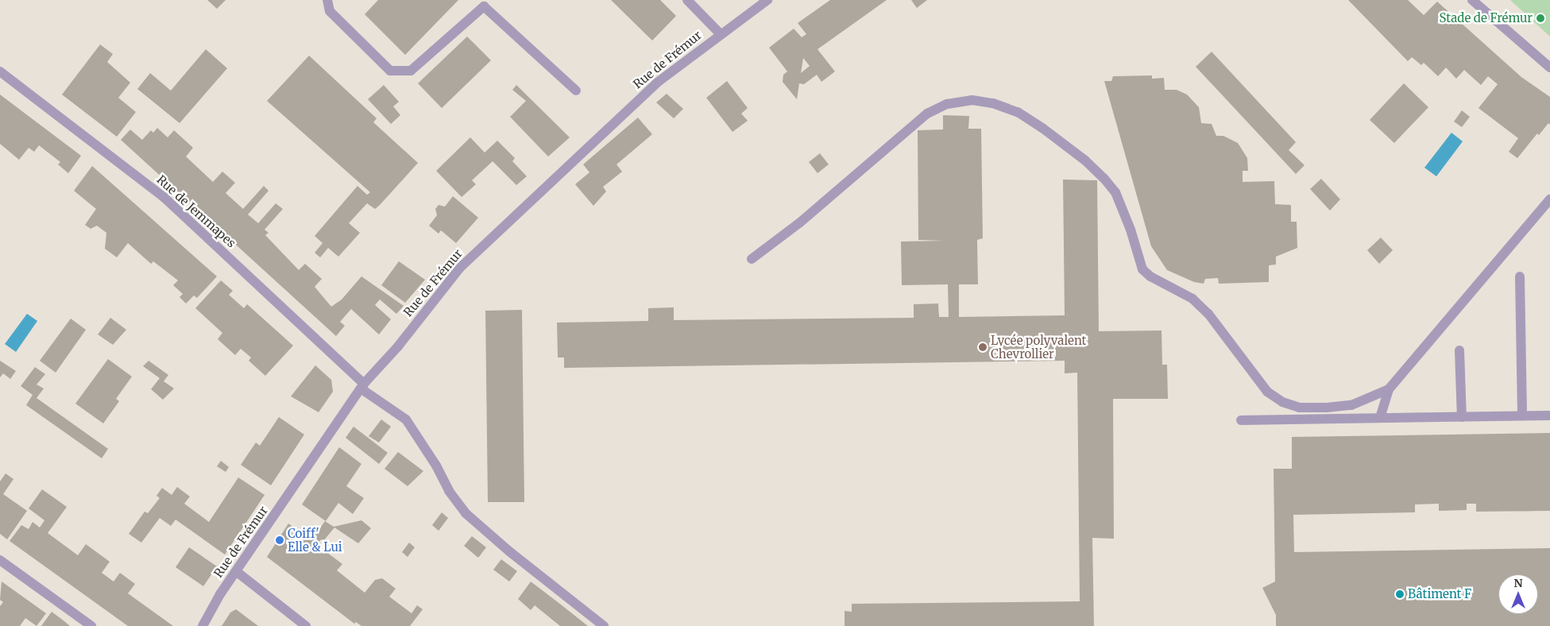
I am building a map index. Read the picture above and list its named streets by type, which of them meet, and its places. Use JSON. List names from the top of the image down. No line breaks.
{"streets":{"street":["Rue de Frémur","Rue de Jemmapes"]},"crossings":[["Rue de Frémur","Rue de Jemmapes"]],"places":["Stade de Frémur","Lycée polyvalent Chevrollier","Coiff' Elle & Lui","Bâtiment F"],"north":"top"}
